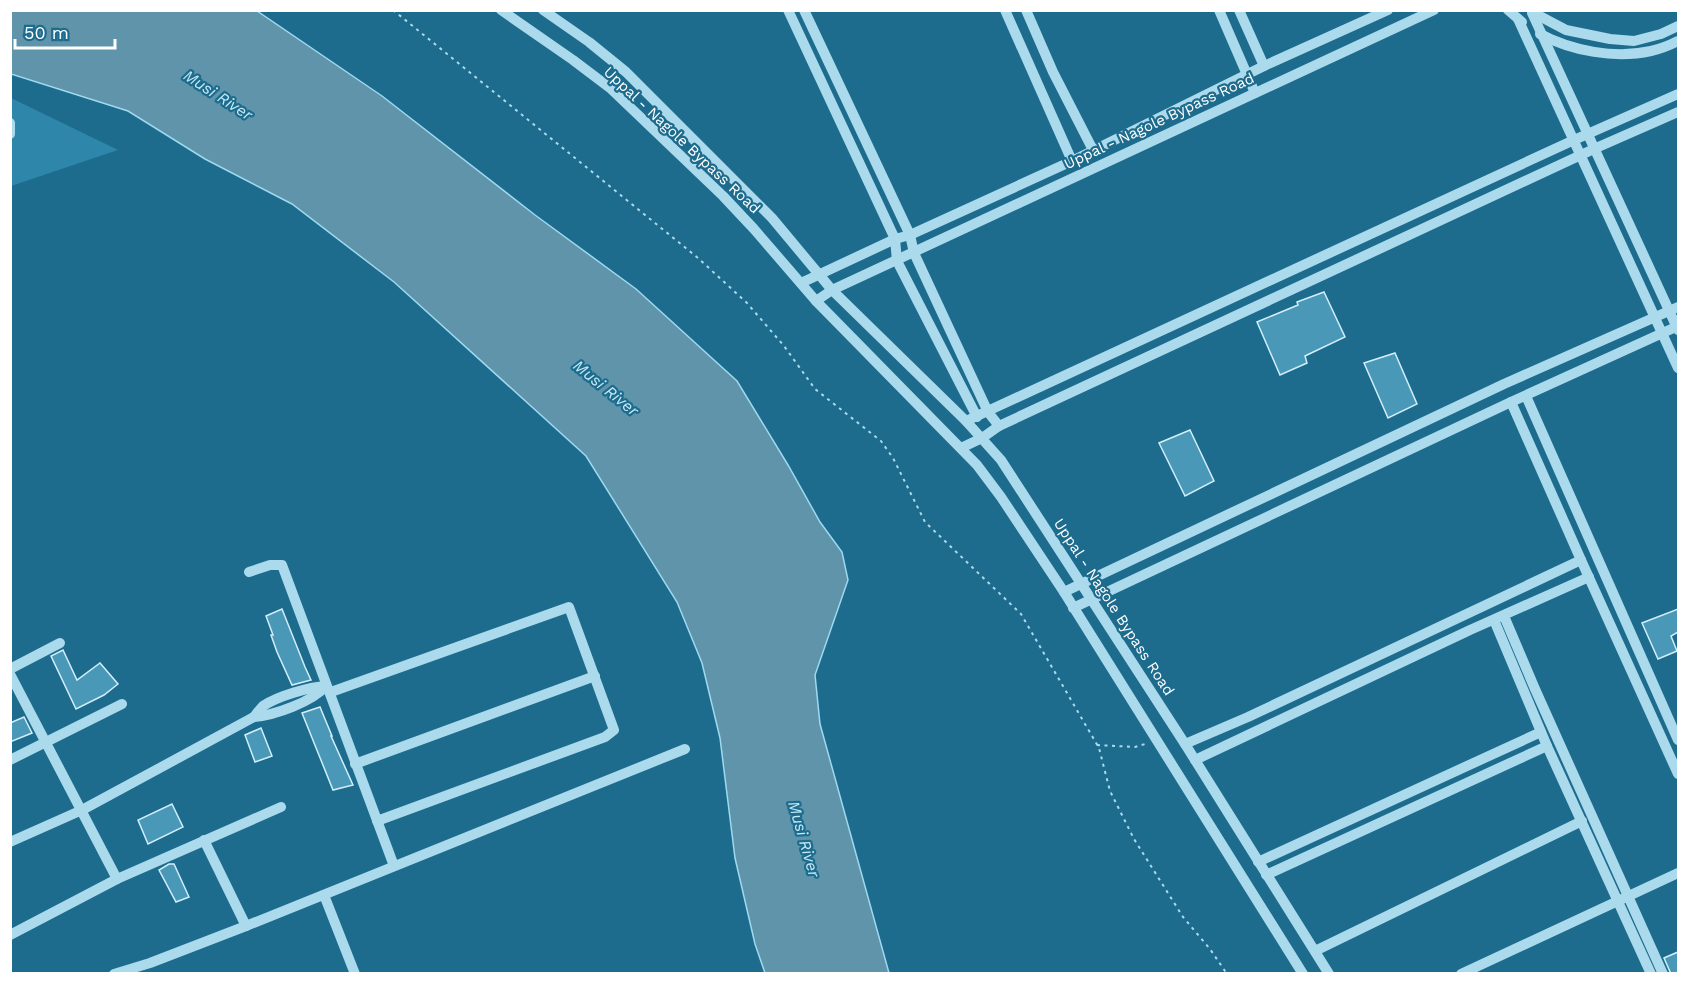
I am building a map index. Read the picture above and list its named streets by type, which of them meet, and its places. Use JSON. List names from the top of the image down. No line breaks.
{"streets":{"street":["Uppal - Nagole Bypass Road"]},"water":["Musi River"],"scale_bar":"50 m"}
